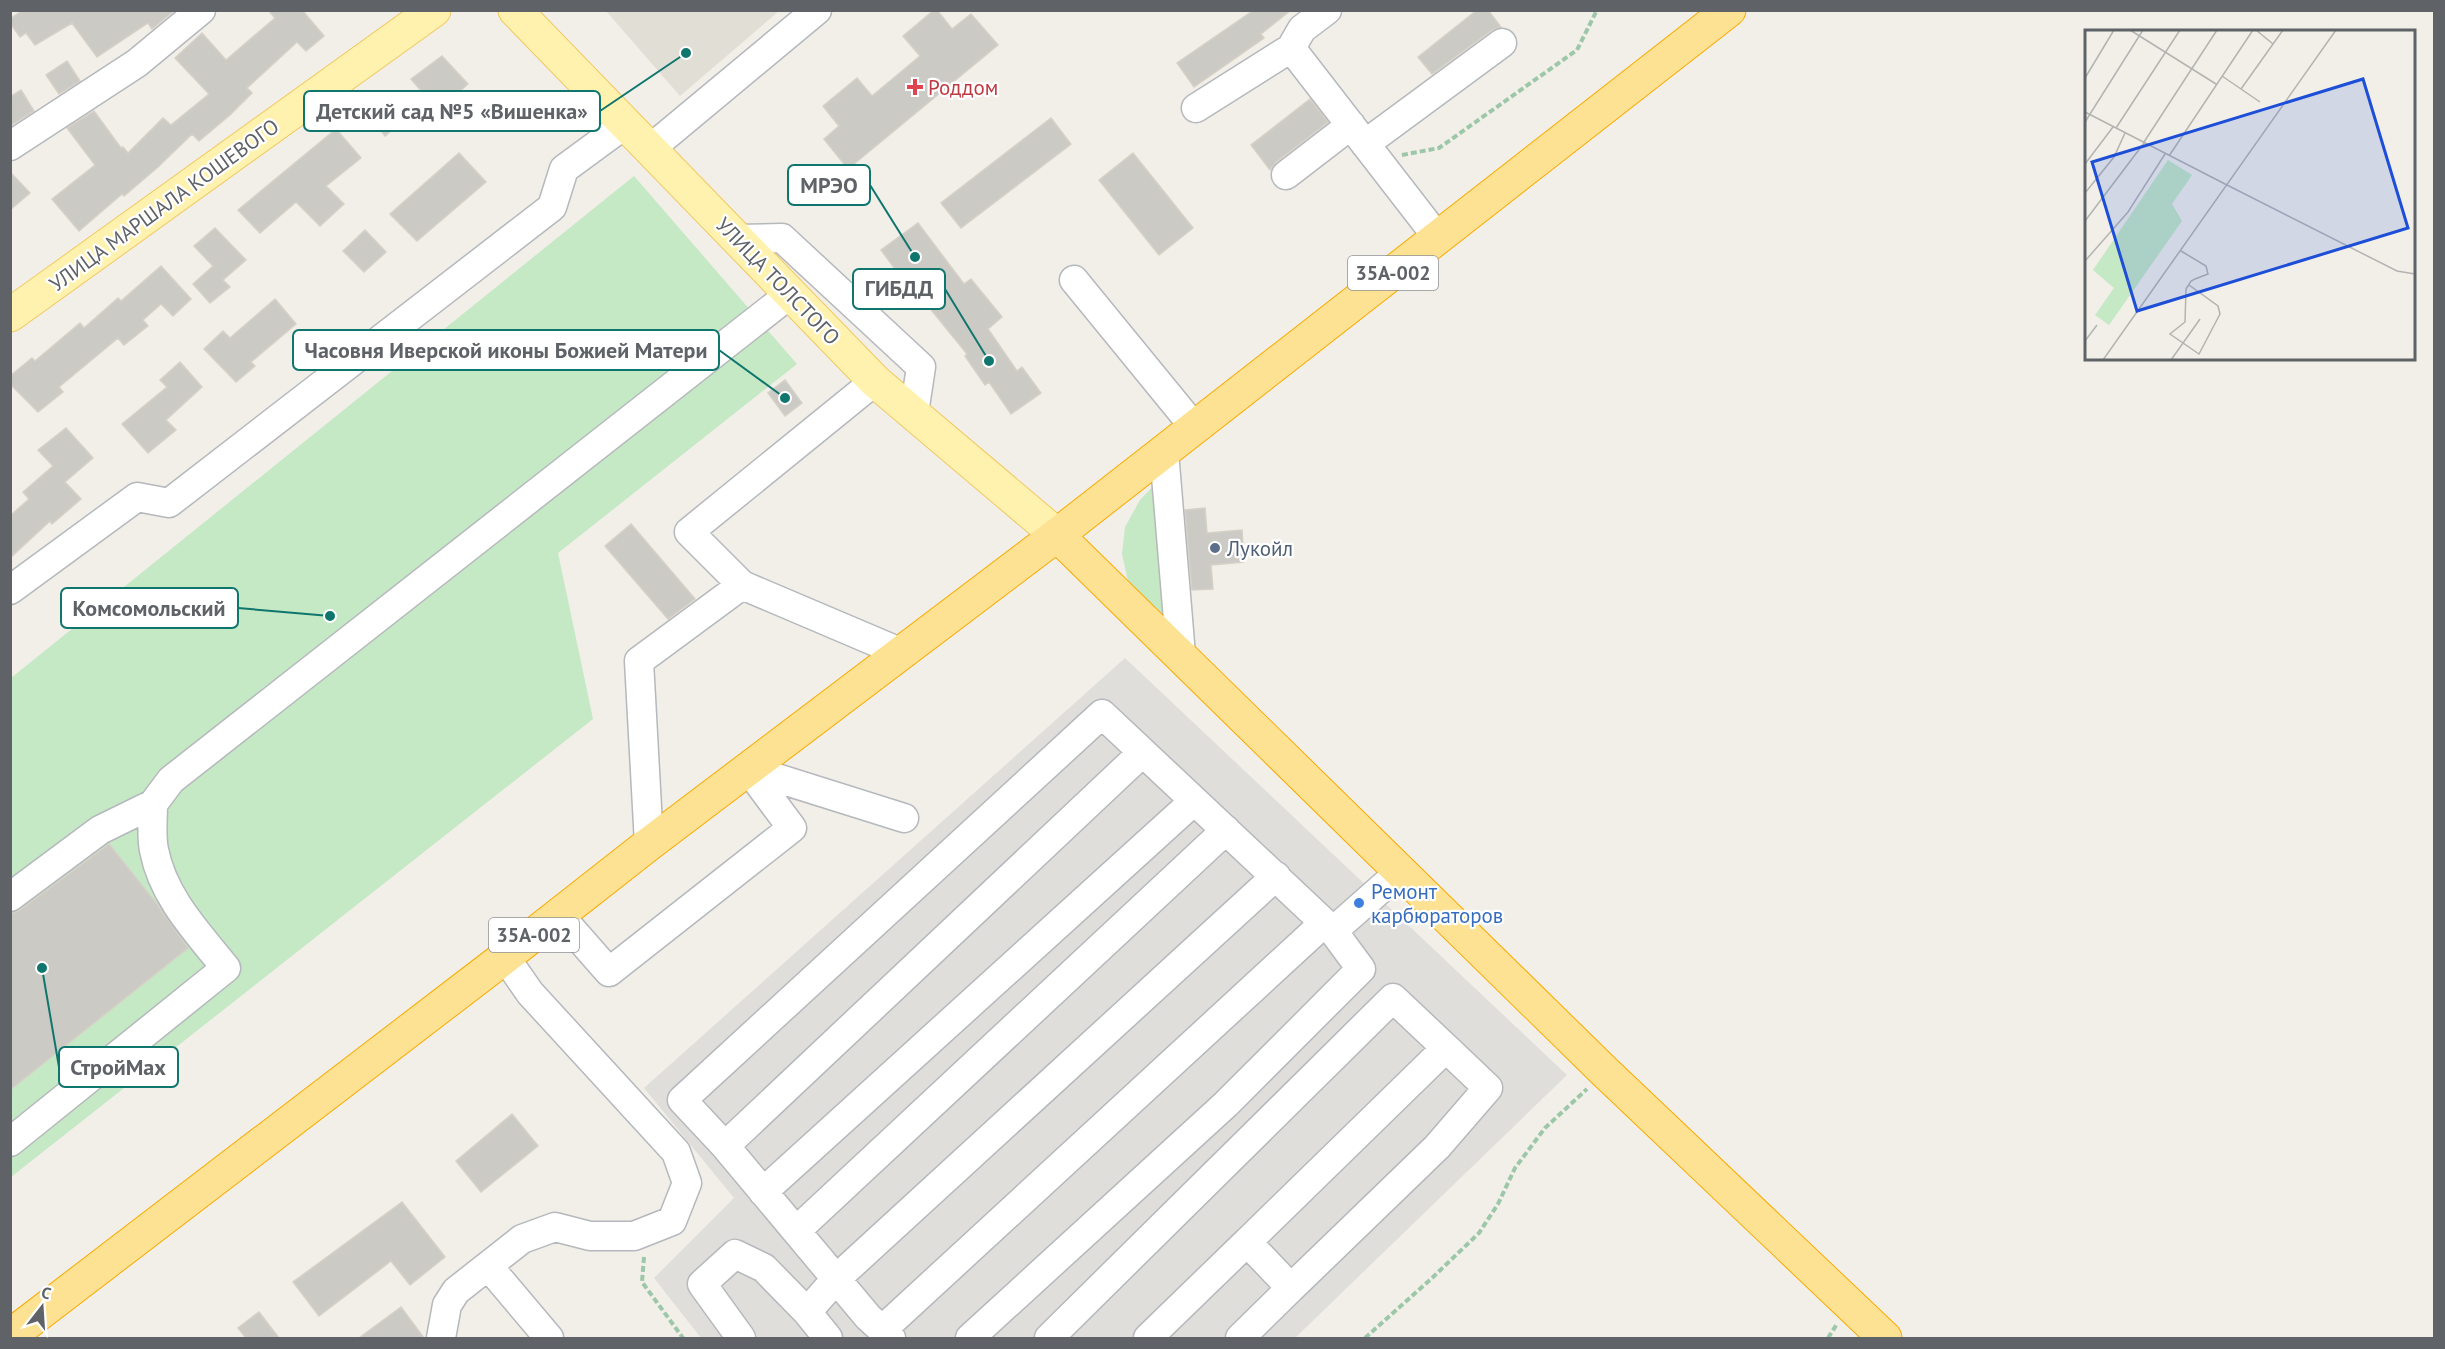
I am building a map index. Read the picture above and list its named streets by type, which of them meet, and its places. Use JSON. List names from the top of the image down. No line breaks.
{"streets":{"highway":["35А-002"],"main road":["УЛИЦА МАРШАЛА КОШЕВОГО","УЛИЦА ТОЛСТОГО"]},"crossings":[["35А-002","УЛИЦА ТОЛСТОГО"]],"places":{"other":["Детский сад №5 «Вишенка»","МРЭО","ГИБДД","Часовня Иверской иконы Божией Матери","Лукойл","Комсомольский","Ремонт карбюраторов","СтройMax"],"health":["Роддом"]},"north":"top"}
